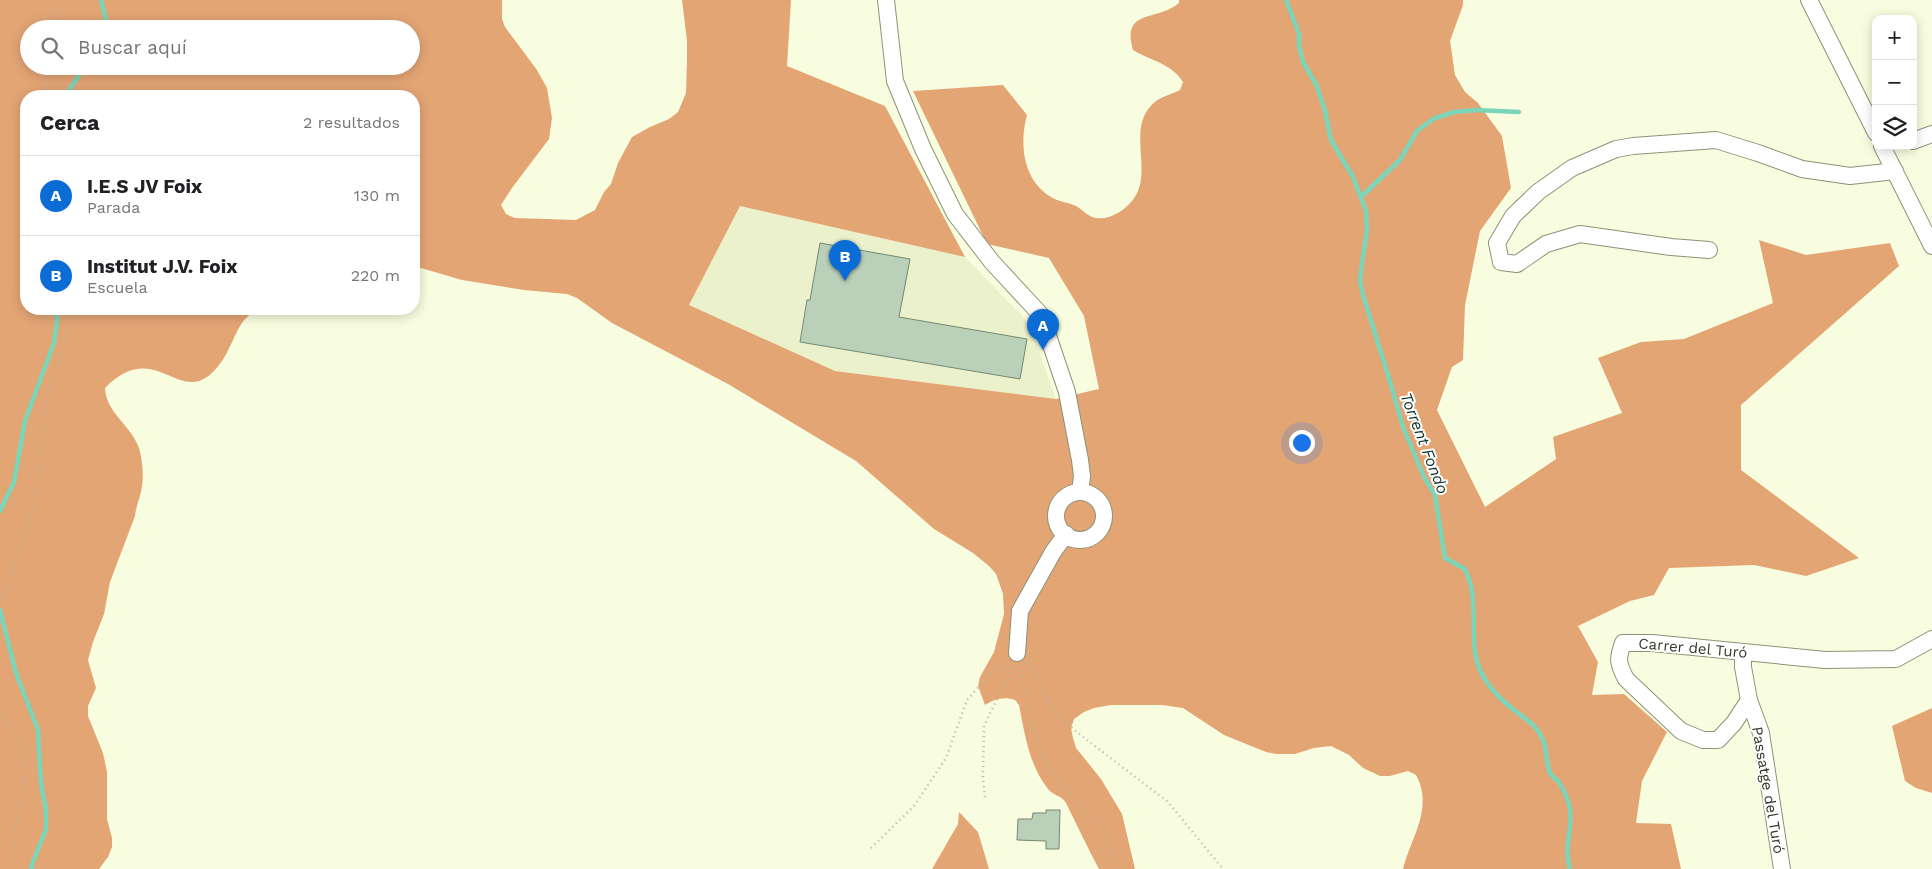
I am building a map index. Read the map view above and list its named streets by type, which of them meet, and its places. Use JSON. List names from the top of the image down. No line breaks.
{"streets":{"street":["Carrer del Turó","Passatge del Turó"]},"crossings":[["Carrer del Turó","Passatge del Turó"]],"water":["Torrent Fondo"],"page":{"map_buttons":["+","−"],"search":"Buscar aquí","heading":["Cerca","2 resultados"],"list":[{"mark":"A","name":"I.E.S JV Foix","note":"Parada","value":"130 m"},{"mark":"B","name":"Institut J.V. Foix","note":"Escuela","value":"220 m"}],"pins":["B","A"]}}
